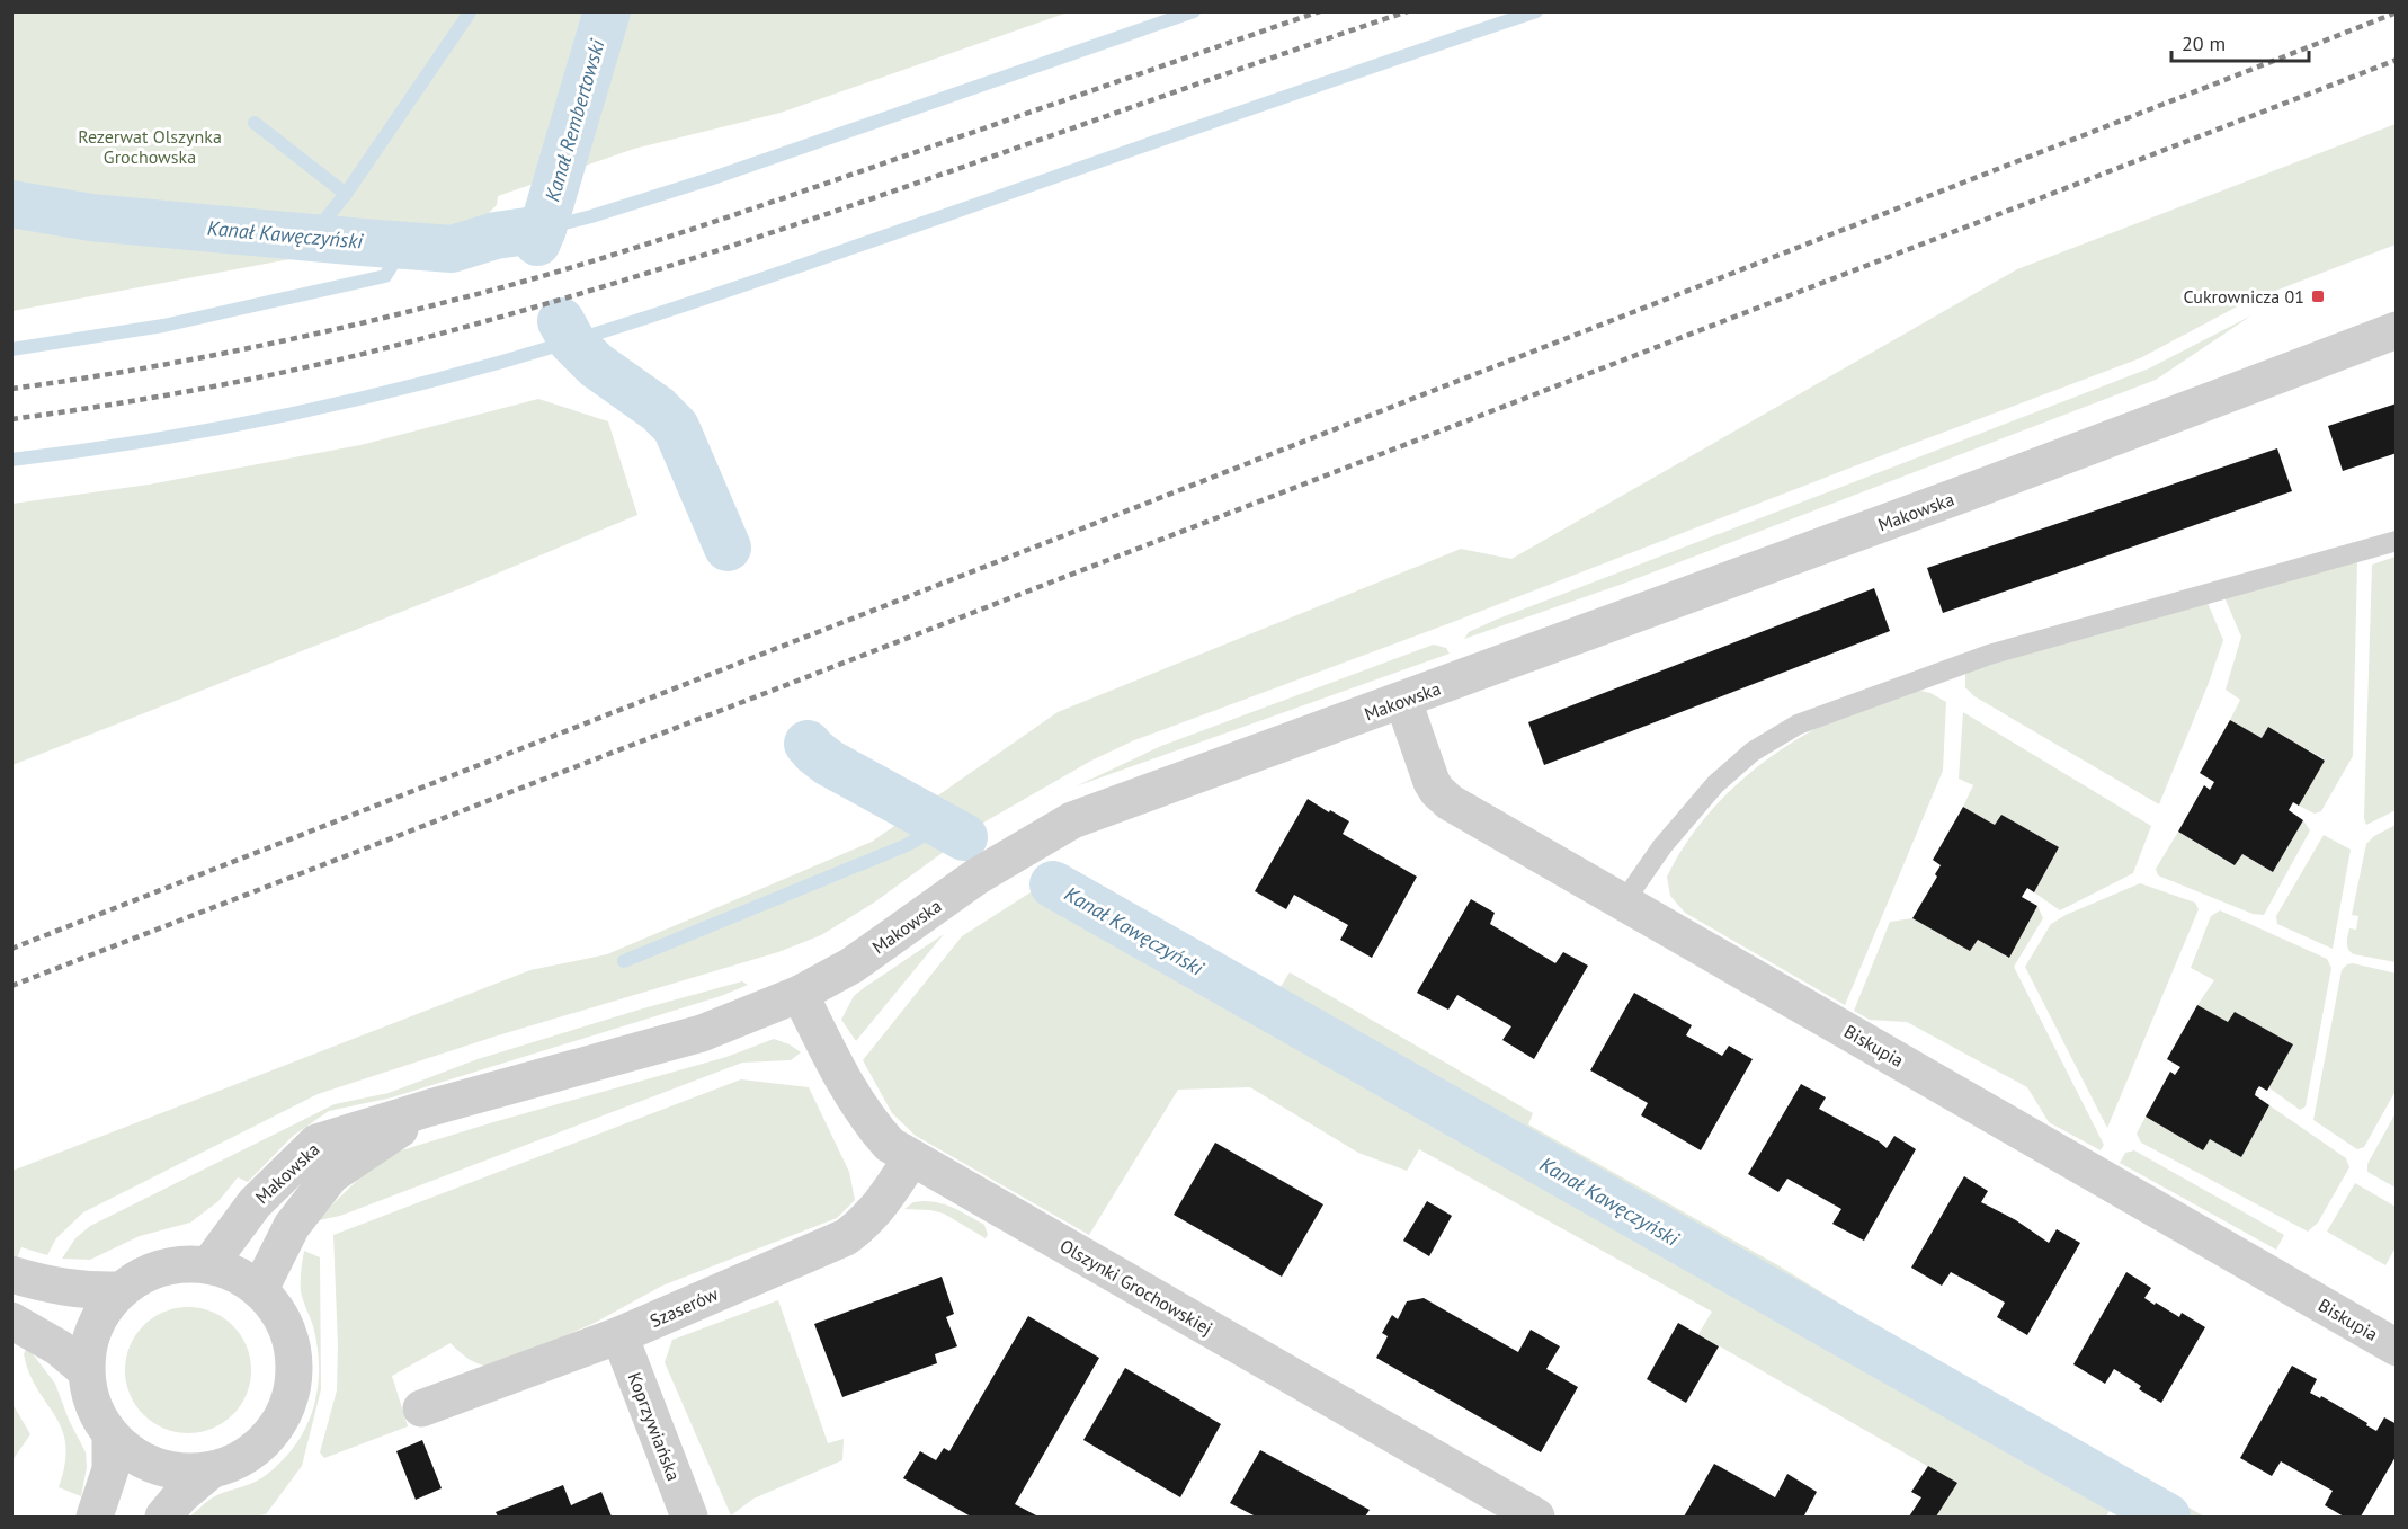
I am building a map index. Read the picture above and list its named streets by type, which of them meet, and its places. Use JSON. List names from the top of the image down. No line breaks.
{"streets":{"street":["Makowska","Biskupia","Olszynki Grochowskiej","Szaserów","Koprzywiańska"]},"crossings":[["Makowska","Biskupia"],["Makowska","Olszynki Grochowskiej"],["Olszynki Grochowskiej","Szaserów"],["Szaserów","Koprzywiańska"]],"water":["Kanał Rembertowski","Kanał Kawęczyński"],"parks":["Rezerwat Olszynka Grochowska"],"places":{"transit":["Cukrownicza 01"]},"scale_bar":"20 m"}
